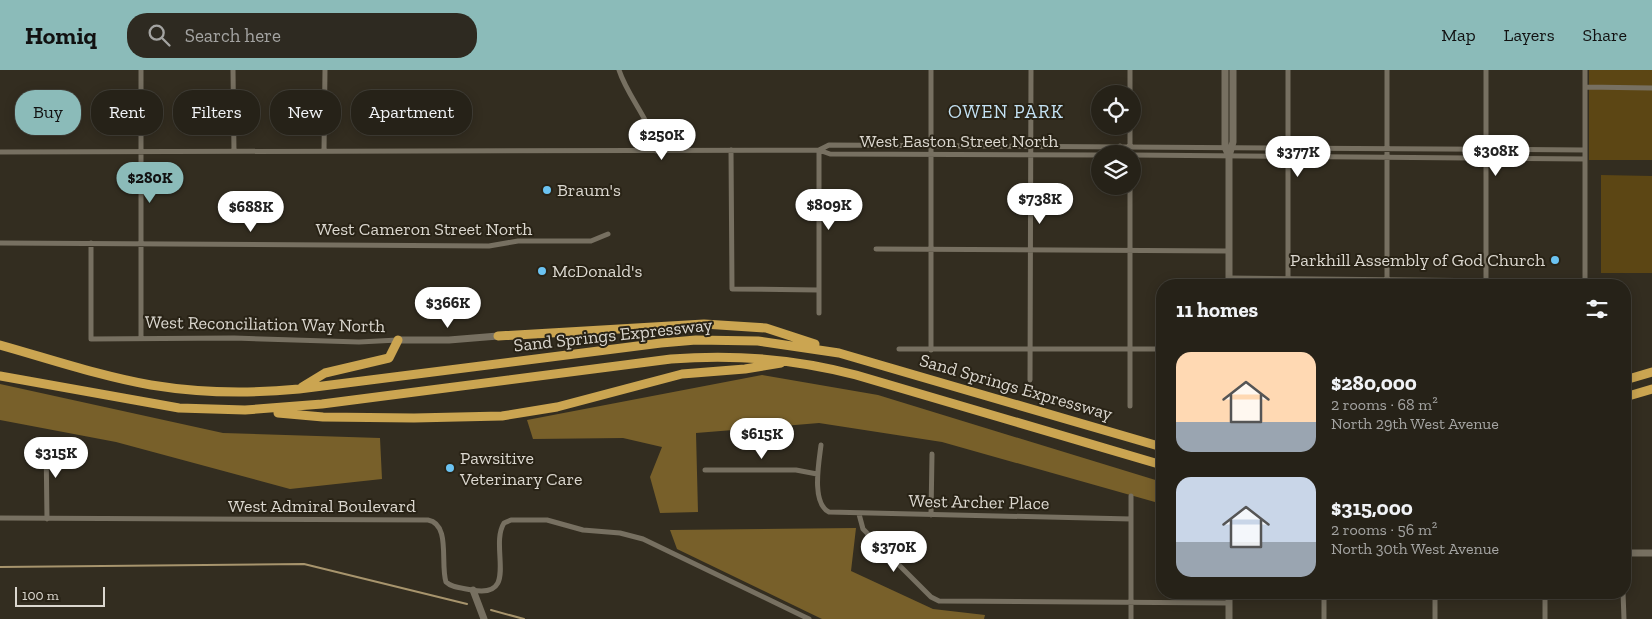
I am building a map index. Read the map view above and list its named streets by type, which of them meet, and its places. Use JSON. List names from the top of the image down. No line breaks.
{"streets":{"highway":["Sand Springs Expressway"],"street":["West Easton Street North","West Cameron Street North","West Reconciliation Way North","West Archer Place","West Admiral Boulevard"]},"crossings":[["West Cameron Street North","West Reconciliation Way North"]],"districts":["OWEN PARK"],"places":["Braum's","Parkhill Assembly of God Church","McDonald's","Pawsitive Veterinary Care"],"scale_bar":"100 m","page":{"header":"Homiq","search":"Search here","nav":["Map","Layers","Share"],"chip":["Buy","Rent","Filters","New","Apartment"],"price":["$250K","$308K","$377K","$280K","$738K","$809K","$688K","$366K","$615K","$315K","$370K"],"heading":"11 homes","list":[{"name":"$280,000","note":"2 rooms · 68 m² · North 29th West Avenue"},{"name":"$315,000","note":"2 rooms · 56 m² · North 30th West Avenue"}],"scale":"100 m"}}
